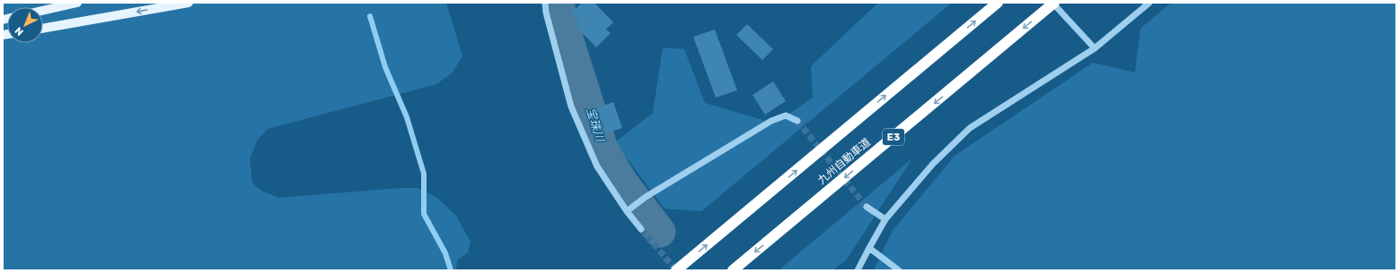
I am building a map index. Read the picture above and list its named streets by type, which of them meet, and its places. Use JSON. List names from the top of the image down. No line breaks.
{"streets":{"highway":["E3","九州自動車道"]},"water":["宝珠川"],"north":"bottom left"}
